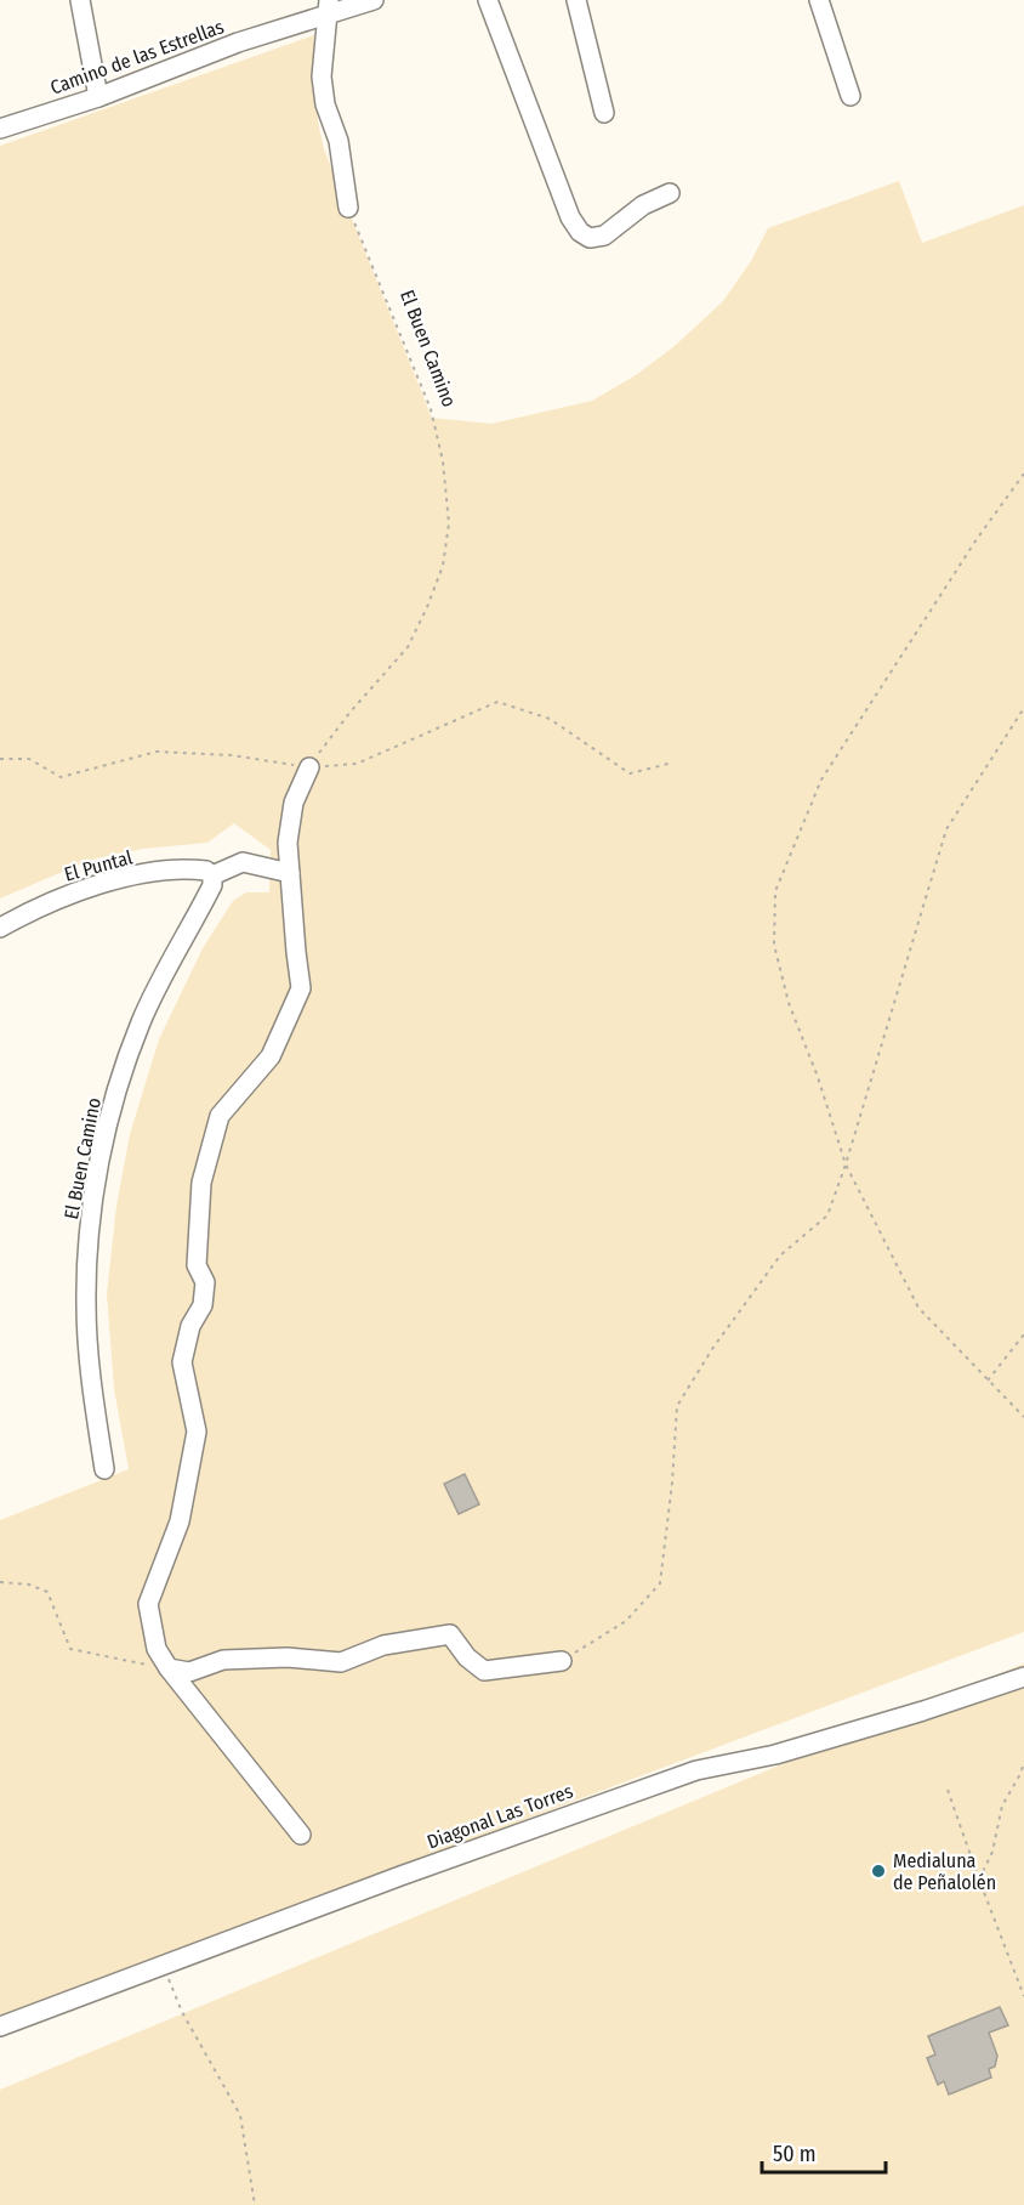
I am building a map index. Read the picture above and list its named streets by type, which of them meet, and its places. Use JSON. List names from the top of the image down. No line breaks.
{"streets":{"street":["Camino de las Estrellas","El Buen Camino","El Puntal","Diagonal Las Torres"]},"crossings":[["El Buen Camino","El Puntal"]],"places":["Medialuna de Peñalolén"],"scale_bar":"50 m"}
